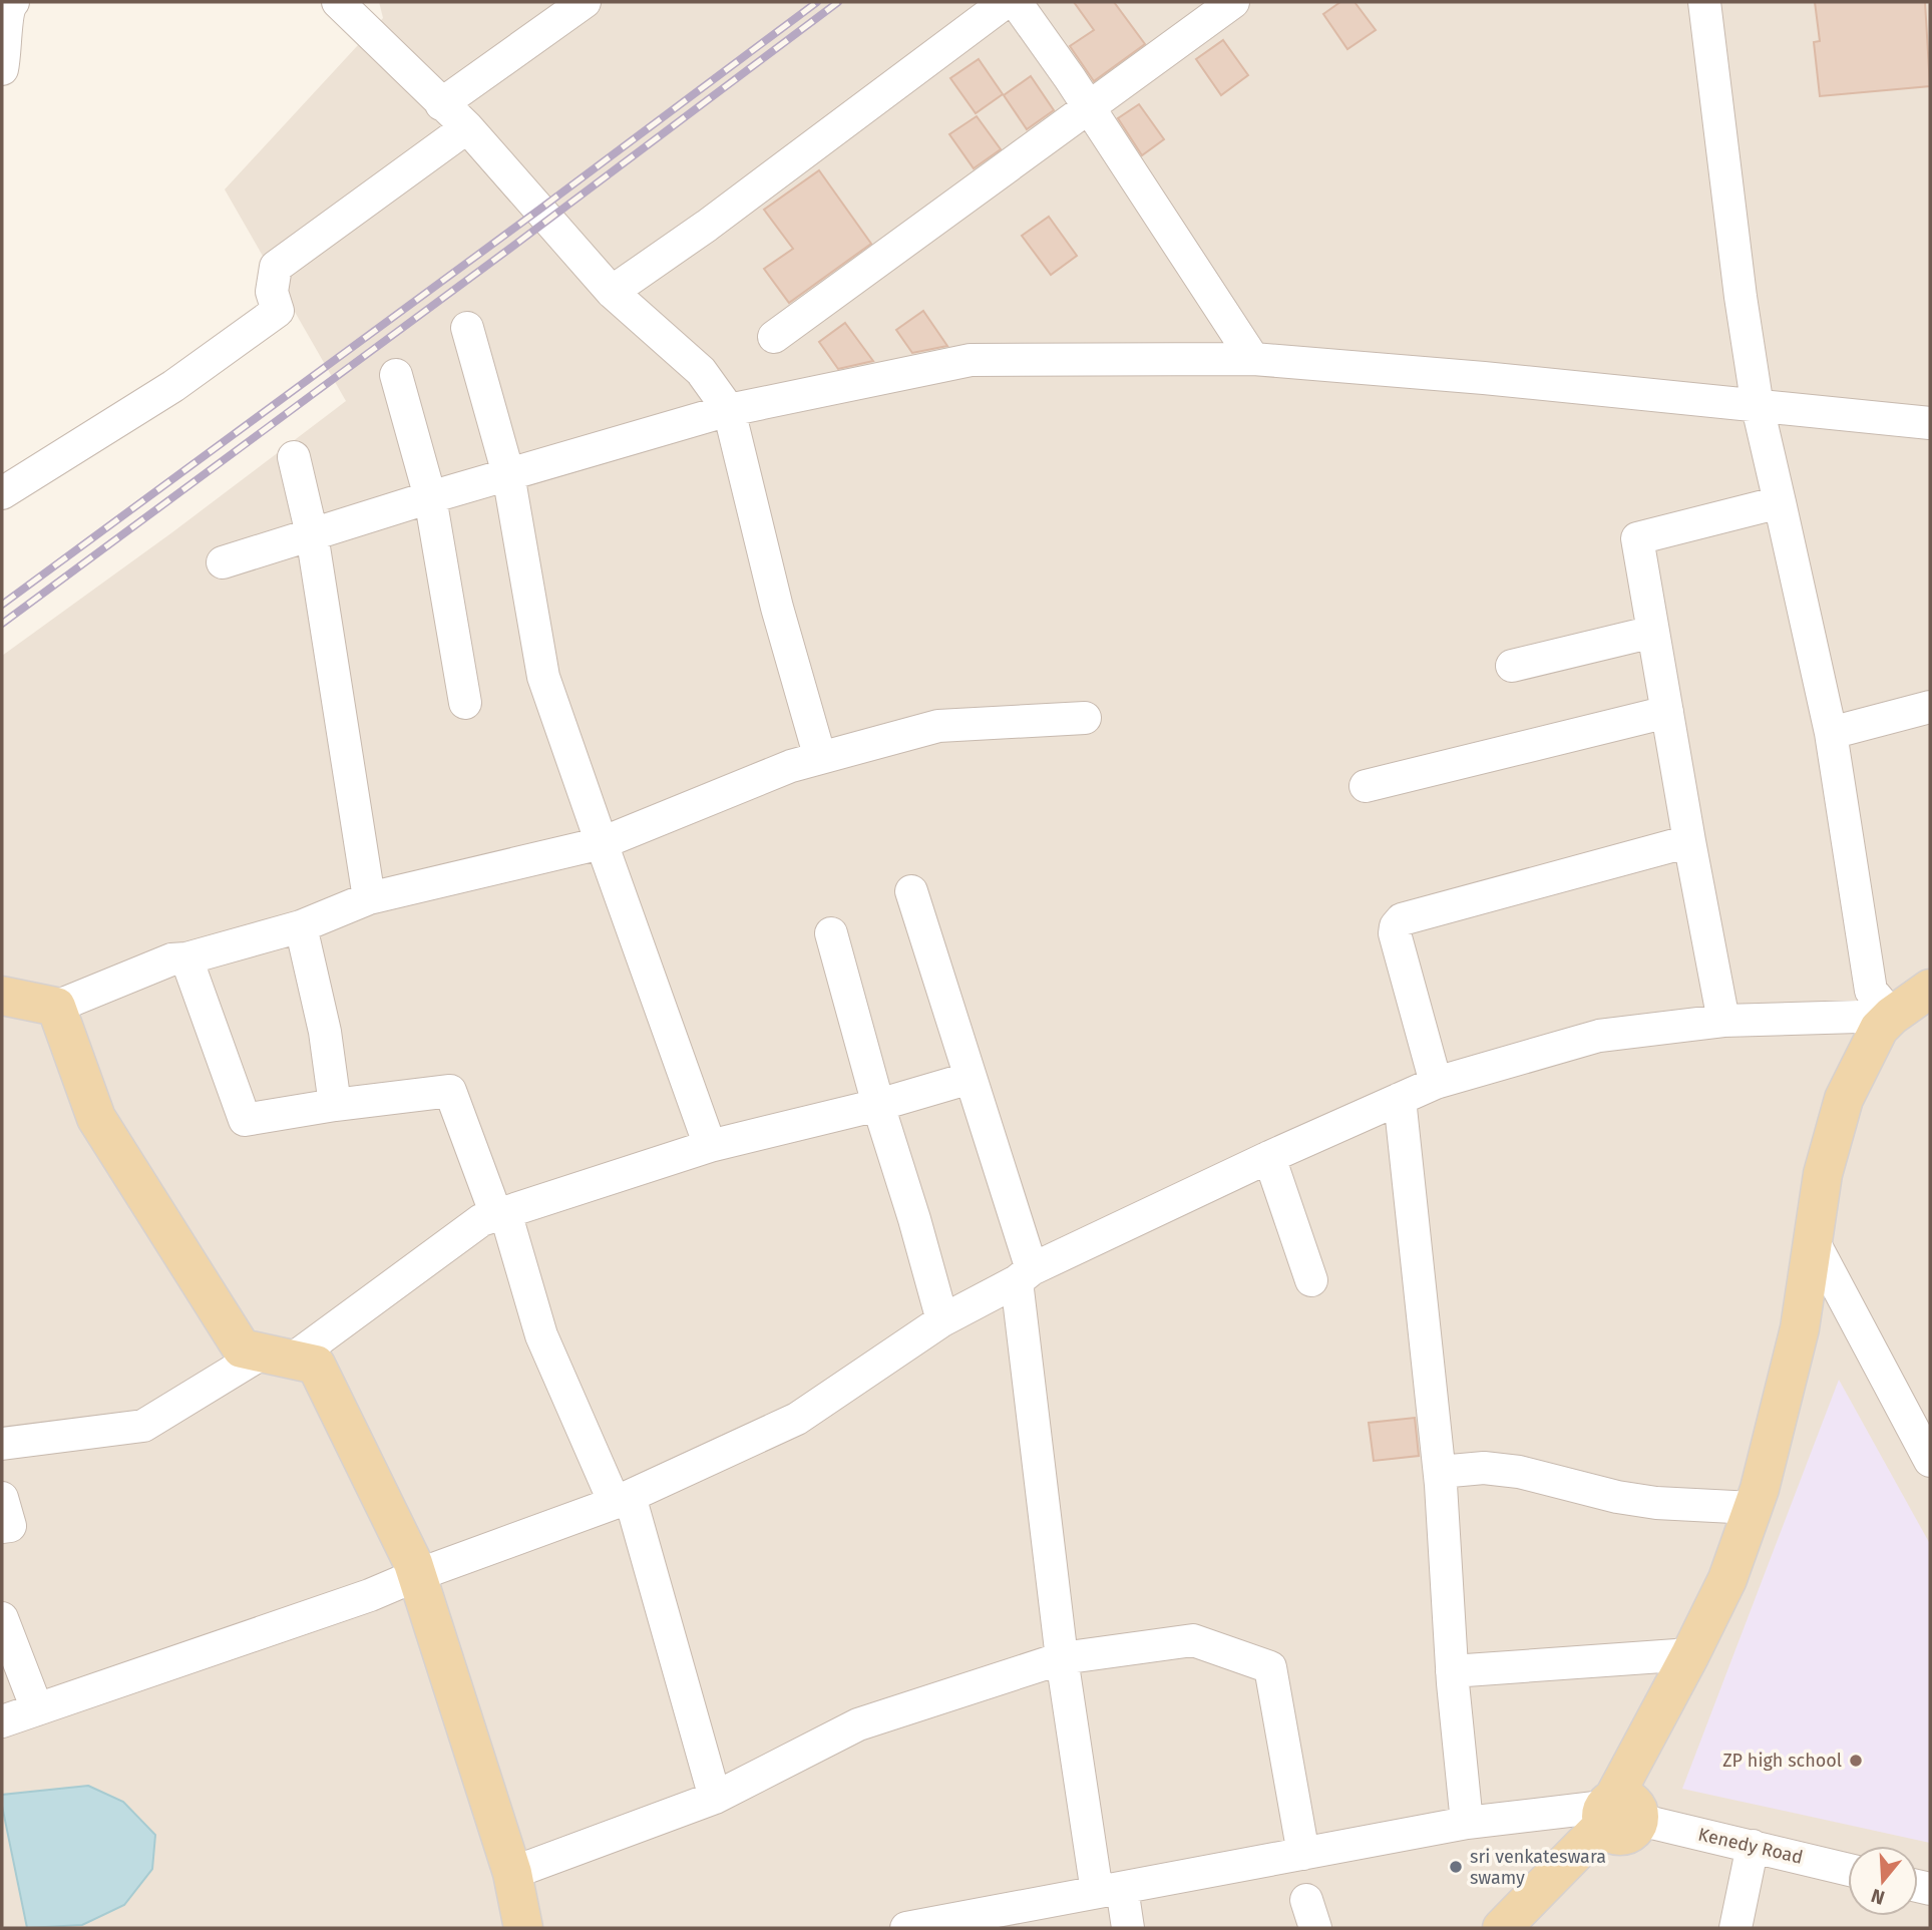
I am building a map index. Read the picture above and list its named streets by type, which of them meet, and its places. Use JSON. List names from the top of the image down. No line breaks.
{"streets":{"street":["Kenedy Road"]},"places":["ZP high school","sri venkateswara swamy"],"north":"bottom"}
